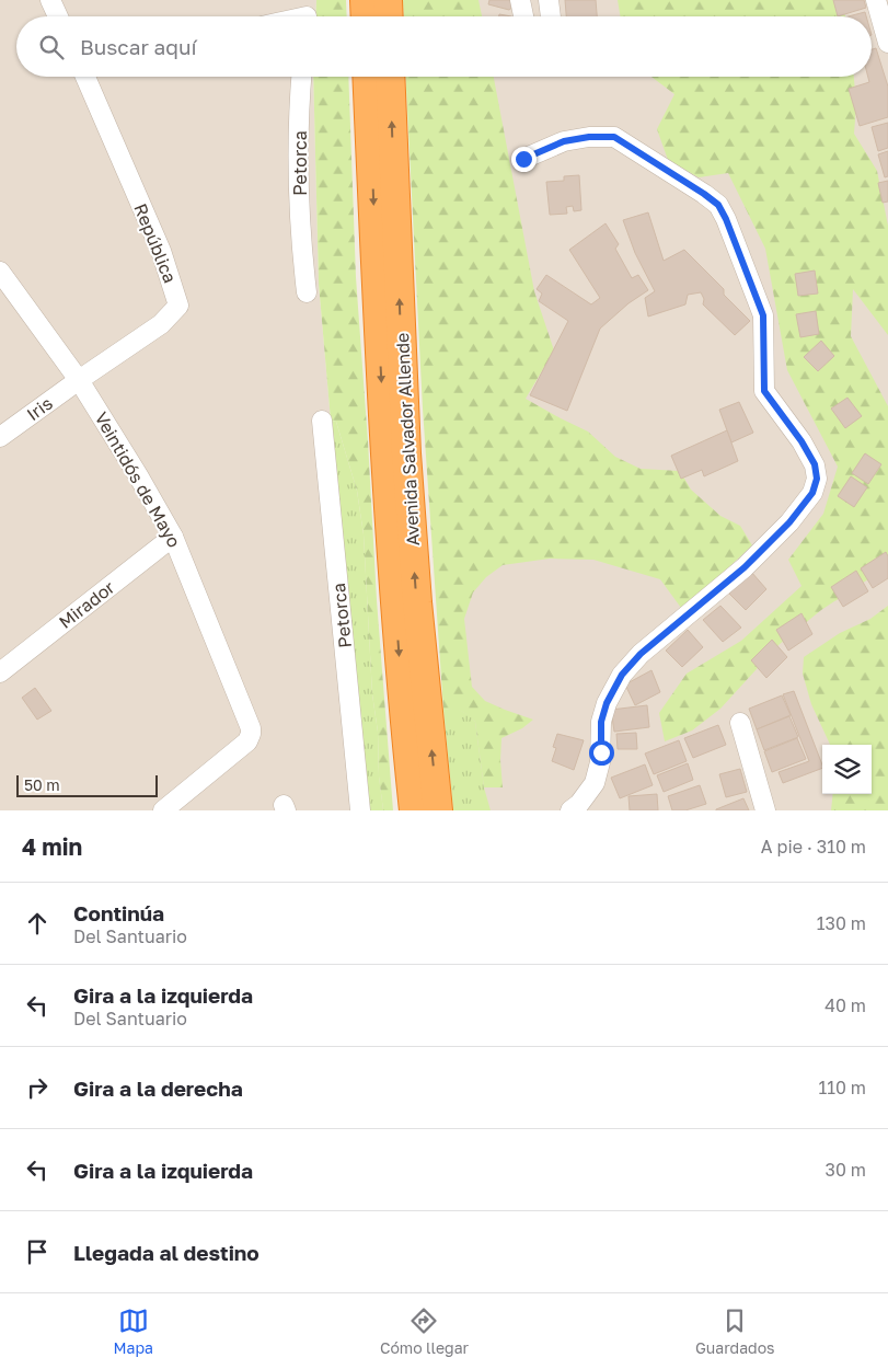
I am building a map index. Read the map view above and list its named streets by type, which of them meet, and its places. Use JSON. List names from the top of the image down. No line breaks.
{"streets":{"highway":["Avenida Salvador Allende"],"street":["Petorca","República","Iris","Veintidós de Mayo","Mirador"]},"crossings":[["República","Iris"],["República","Veintidós de Mayo"],["Iris","Veintidós de Mayo"],["Veintidós de Mayo","Mirador"]],"scale_bar":"50 m","page":{"search":"Buscar aquí","scale":"50 m","heading":["4 min","A pie · 310 m"],"list":[["Continúa","Del Santuario","130 m"],["Gira a la izquierda","Del Santuario","40 m"],["Gira a la derecha","110 m"],["Gira a la izquierda","30 m"],"Llegada al destino"],"nav":["Mapa","Cómo llegar","Guardados"]}}
